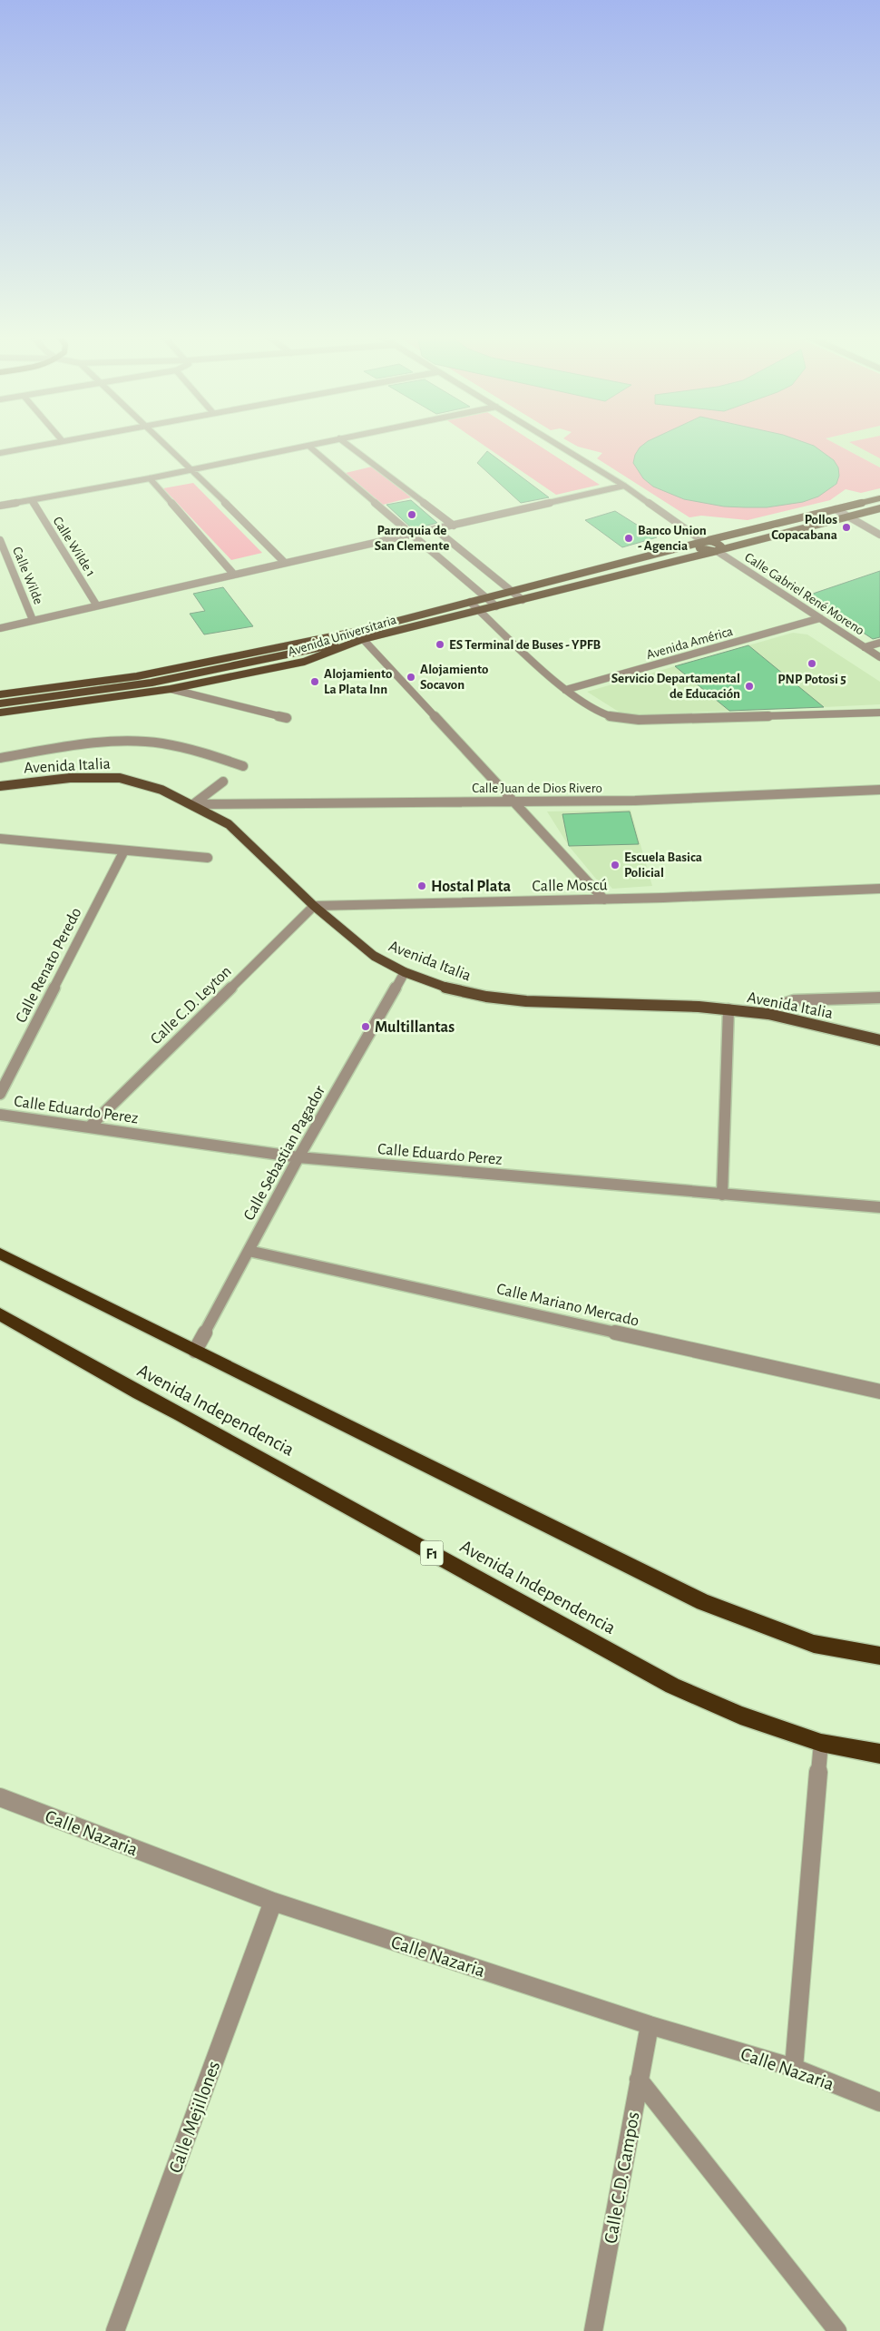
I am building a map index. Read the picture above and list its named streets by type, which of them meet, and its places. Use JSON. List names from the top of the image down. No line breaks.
{"streets":{"highway":["Avenida Independencia","F1"],"main road":["Avenida Universitaria","Avenida Italia"],"street":["Calle Wilde 1","Calle Wilde","Calle Gabriel René Moreno","Avenida América","Calle Juan de Dios Rivero","Calle Moscú","Calle Renato Peredo","Calle C.D. Leyton","Calle Eduardo Perez","Calle Sebastian Pagador","Calle Mariano Mercado","Calle Nazaria","Calle Mejillones","Calle C.D. Campos"]},"crossings":[["Calle Gabriel René Moreno","Avenida Universitaria"],["Calle Gabriel René Moreno","Avenida América"],["Avenida Italia","Calle Juan de Dios Rivero"],["Avenida Italia","Calle Moscú"],["Avenida Italia","Calle C.D. Leyton"],["Avenida Italia","Calle Sebastian Pagador"],["Calle Moscú","Calle C.D. Leyton"],["Calle C.D. Leyton","Calle Eduardo Perez"],["Calle Eduardo Perez","Calle Sebastian Pagador"],["Calle Sebastian Pagador","Calle Mariano Mercado"],["Calle Nazaria","Calle Mejillones"],["Calle Nazaria","Calle C.D. Campos"]],"places":["Parroquia de San Clemente","Pollos Copacabana","Banco Union - Agencia","ES Terminal de Buses - YPFB","PNP Potosi 5","Alojamiento Socavon","Alojamiento La Plata Inn","Servicio Departamental de Educación","Escuela Basica Policial","Hostal Plata","Multillantas"]}
